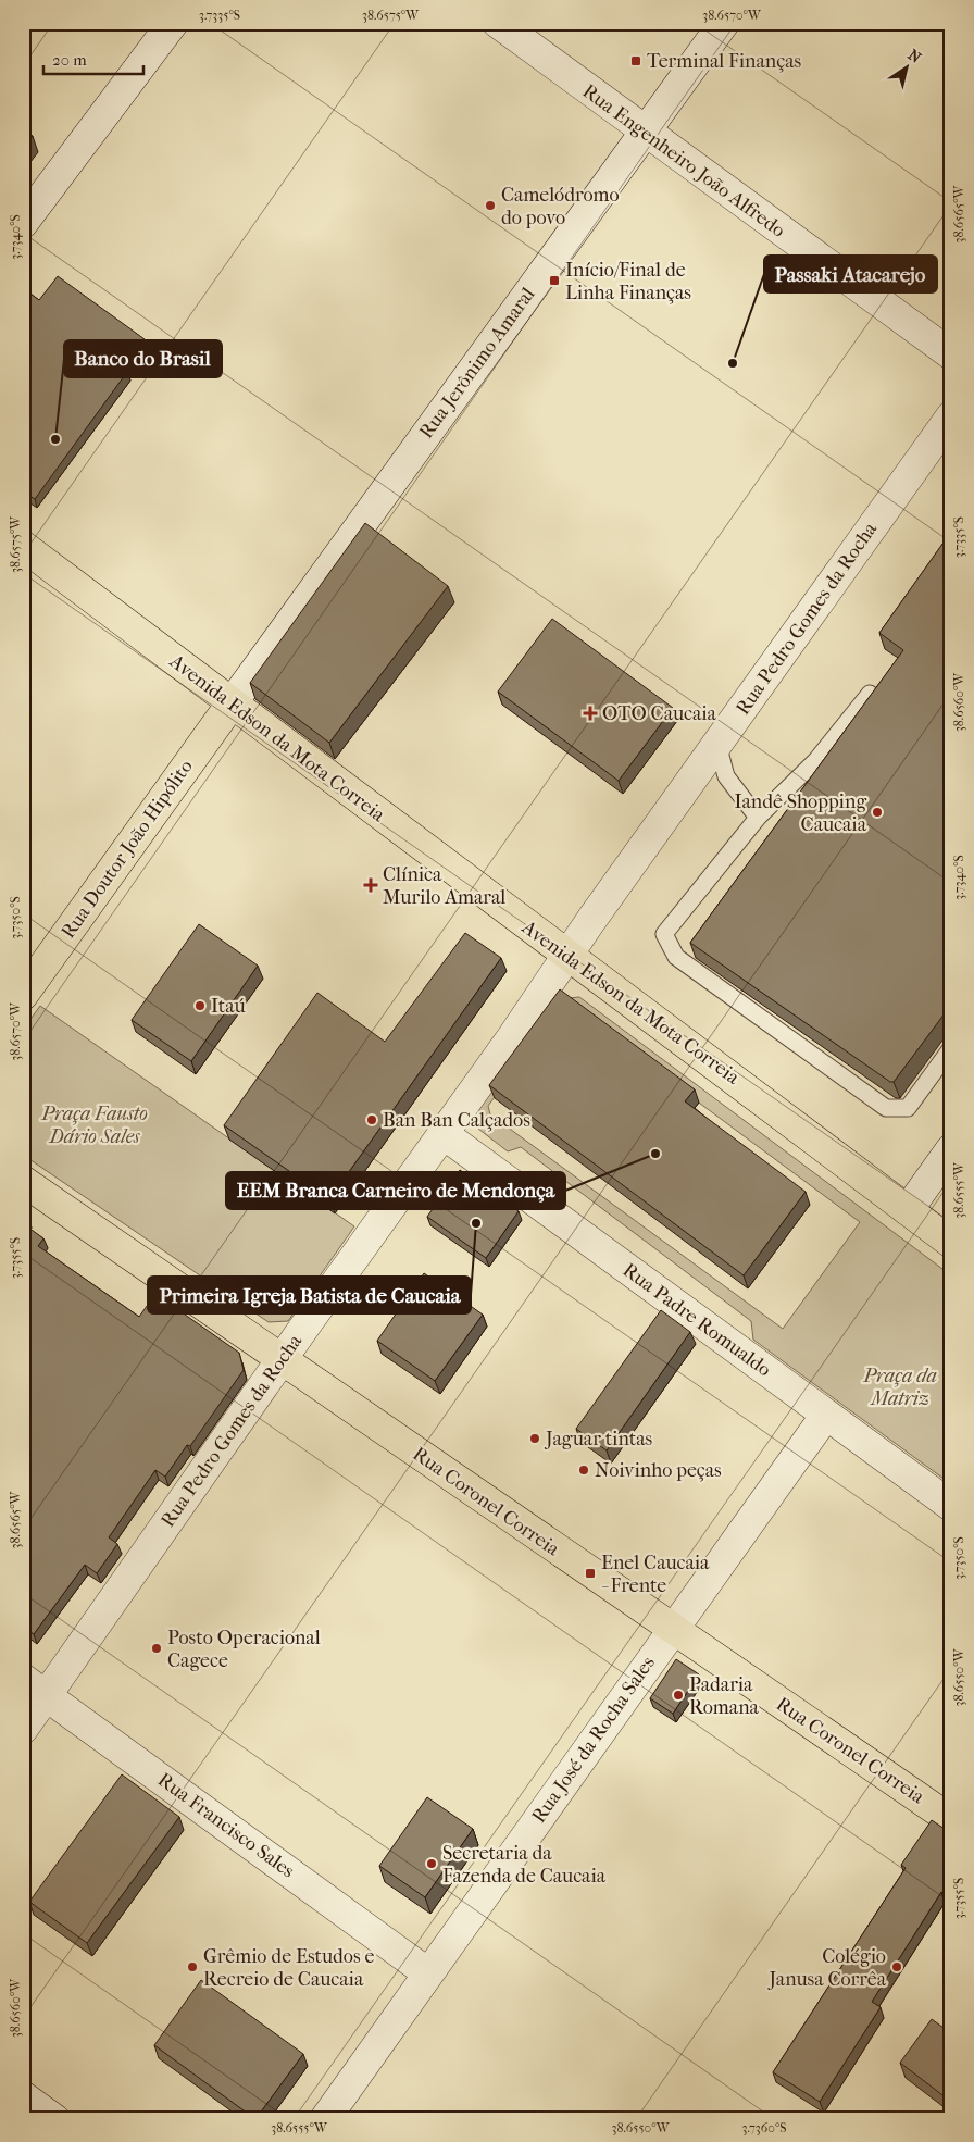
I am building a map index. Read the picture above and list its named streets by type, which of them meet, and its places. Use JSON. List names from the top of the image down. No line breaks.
{"streets":{"main road":["Avenida Edson da Mota Correia","Rua Doutor João Hipólito","Rua Coronel Correia"],"street":["Rua Engenheiro João Alfredo","Rua Jerônimo Amaral","Rua Pedro Gomes da Rocha","Rua Padre Romualdo","Rua José da Rocha Sales","Rua Francisco Sales"]},"crossings":[["Rua Engenheiro João Alfredo","Rua Jerônimo Amaral"],["Rua Jerônimo Amaral","Avenida Edson da Mota Correia"],["Rua Jerônimo Amaral","Rua Doutor João Hipólito"],["Rua Pedro Gomes da Rocha","Avenida Edson da Mota Correia"],["Rua Pedro Gomes da Rocha","Rua Padre Romualdo"],["Rua Pedro Gomes da Rocha","Rua Coronel Correia"],["Rua Pedro Gomes da Rocha","Rua Francisco Sales"],["Avenida Edson da Mota Correia","Rua Doutor João Hipólito"],["Rua Padre Romualdo","Rua José da Rocha Sales"],["Rua Coronel Correia","Rua José da Rocha Sales"],["Rua José da Rocha Sales","Rua Francisco Sales"]],"parks":["Praça Fausto Dário Sales","Praça da Matriz"],"places":{"transit":["Terminal Finanças","Início/Final de Linha Finanças","Enel Caucaia - Frente"],"other":["Camelódromo do povo","Passaki Atacarejo","Banco do Brasil","Iandê Shopping Caucaia","Itaú","Ban Ban Calçados","EEM Branca Carneiro de Mendonça","Primeira Igreja Batista de Caucaia","Jaguar tintas","Noivinho peças","Posto Operacional Cagece","Padaria Romana","Secretaria da Fazenda de Caucaia","Grêmio de Estudos e Recreio de Caucaia","Colégio Janusa Corrêa"],"health":["OTO Caucaia","Clínica Murilo Amaral"]},"scale_bar":"20 m","north":"top right","coordinates":["3.7335°S","38.6575°W","38.6570°W","38.6565°W","3.7340°S","38.6560°W","3.7350°S","38.6555°W","3.7355°S","38.6550°W","3.7360°S"]}
